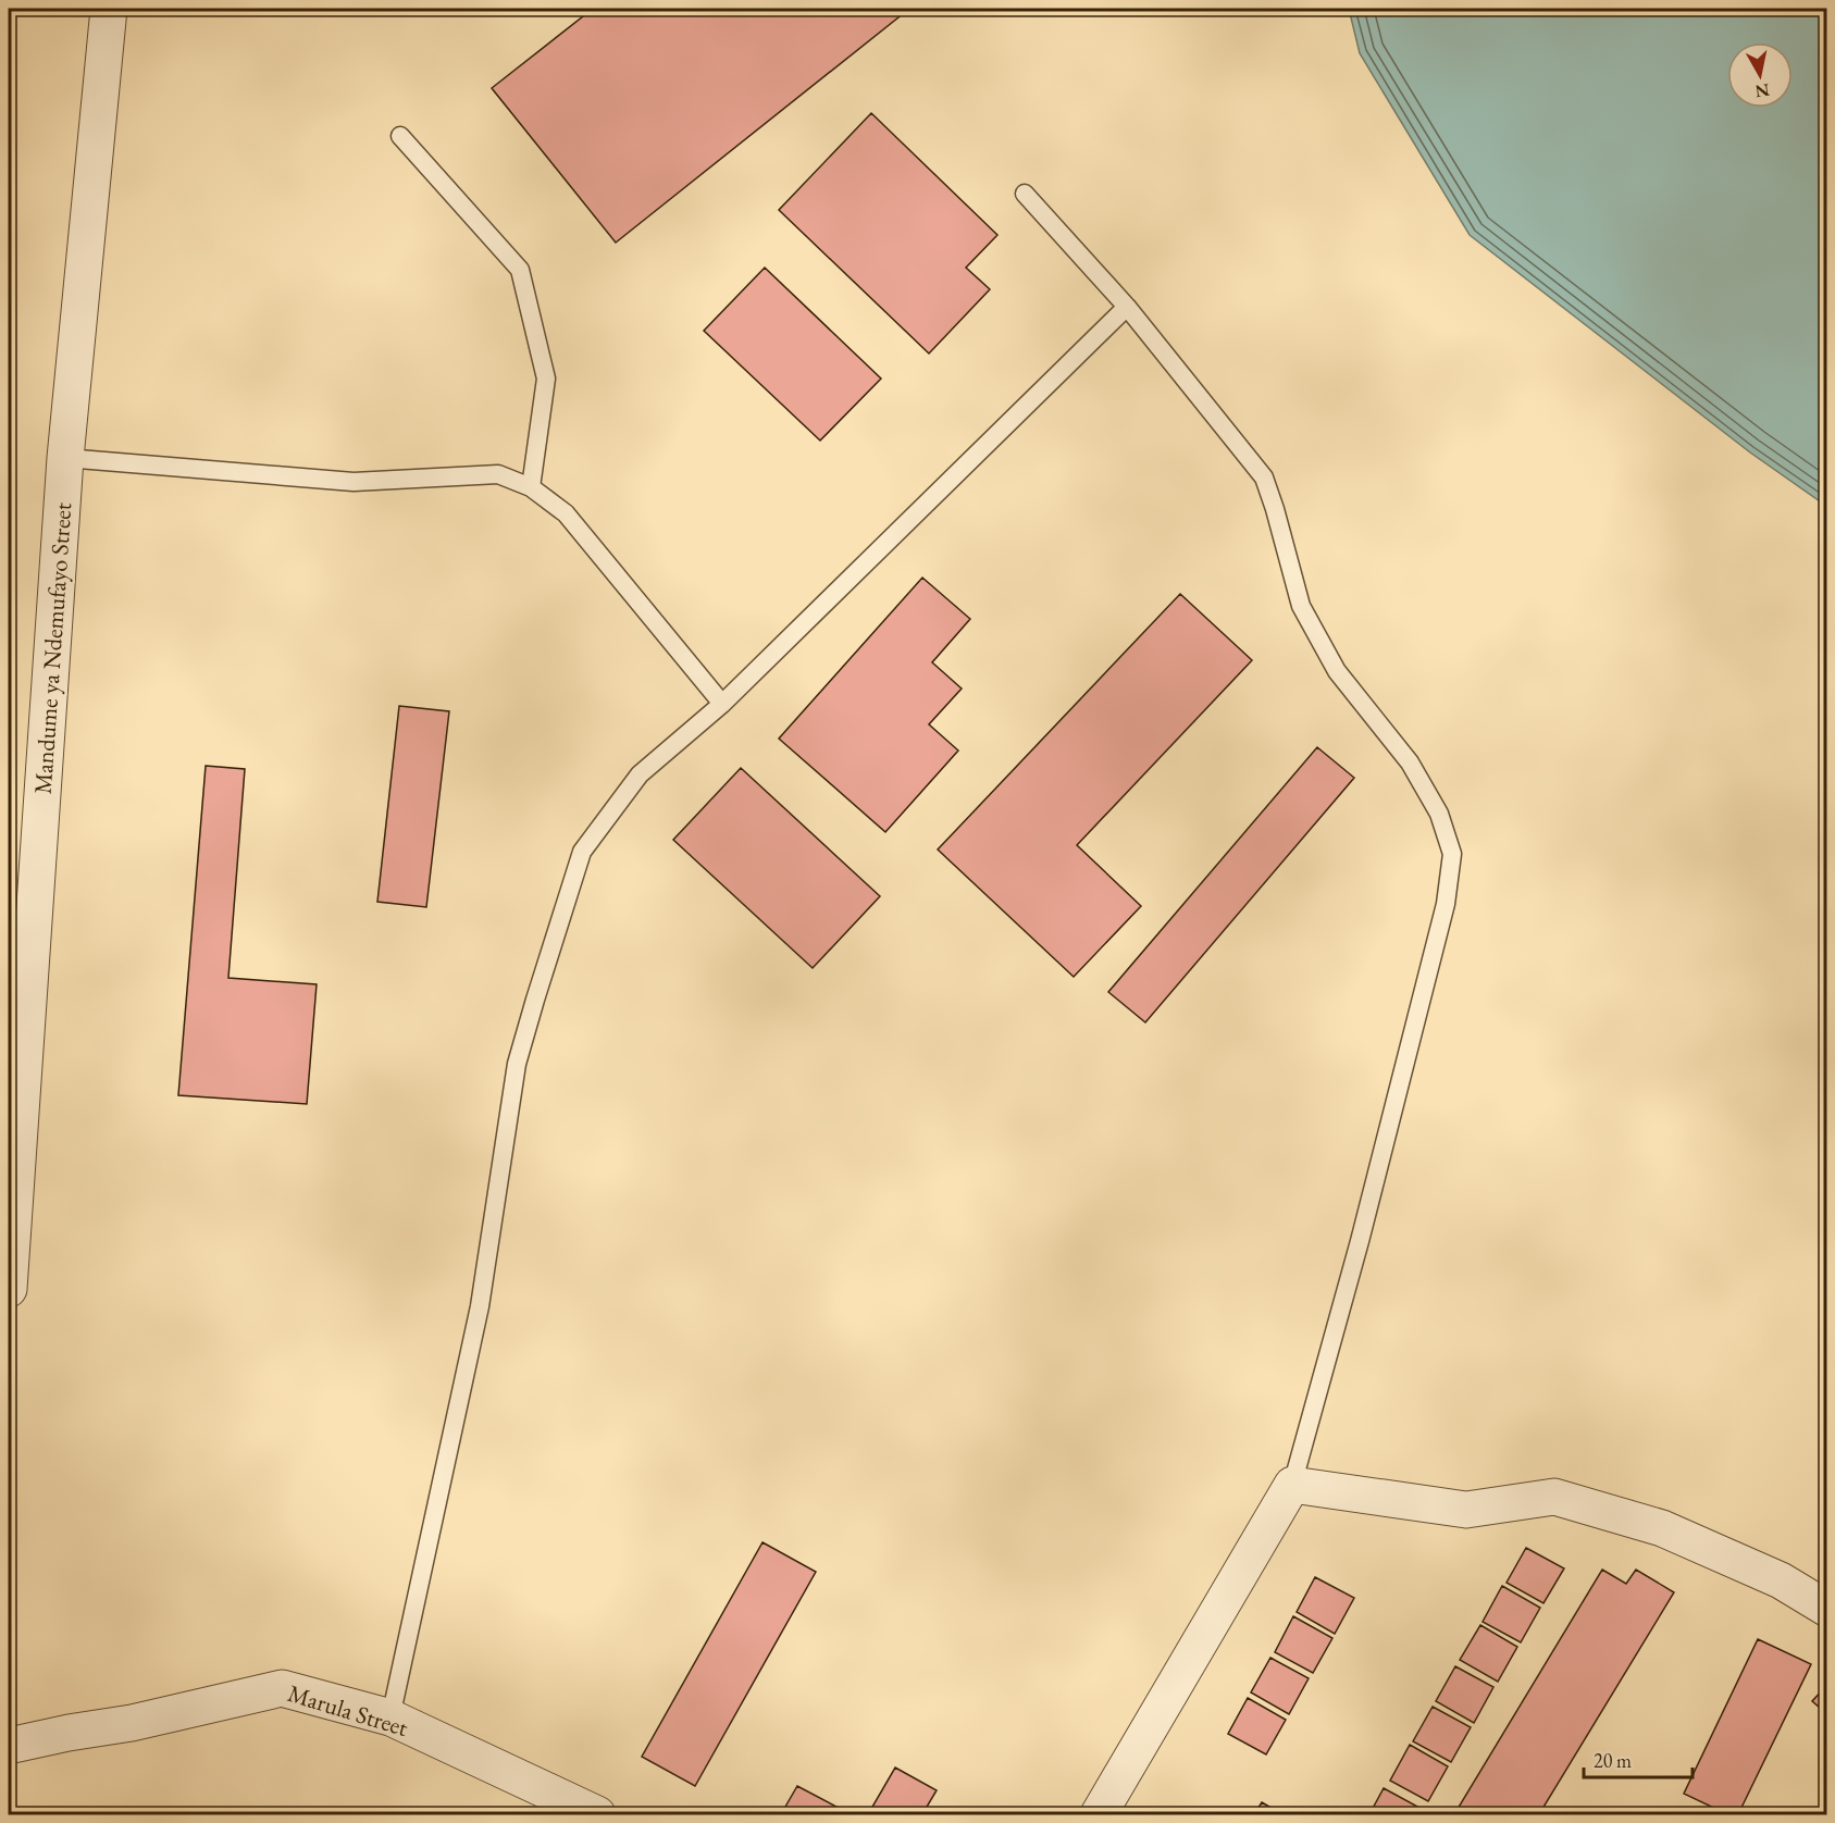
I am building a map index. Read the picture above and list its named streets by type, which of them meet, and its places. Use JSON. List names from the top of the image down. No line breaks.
{"streets":{"street":["Mandume ya Ndemufayo Street","Marula Street"]},"scale_bar":"20 m","north":"bottom"}
